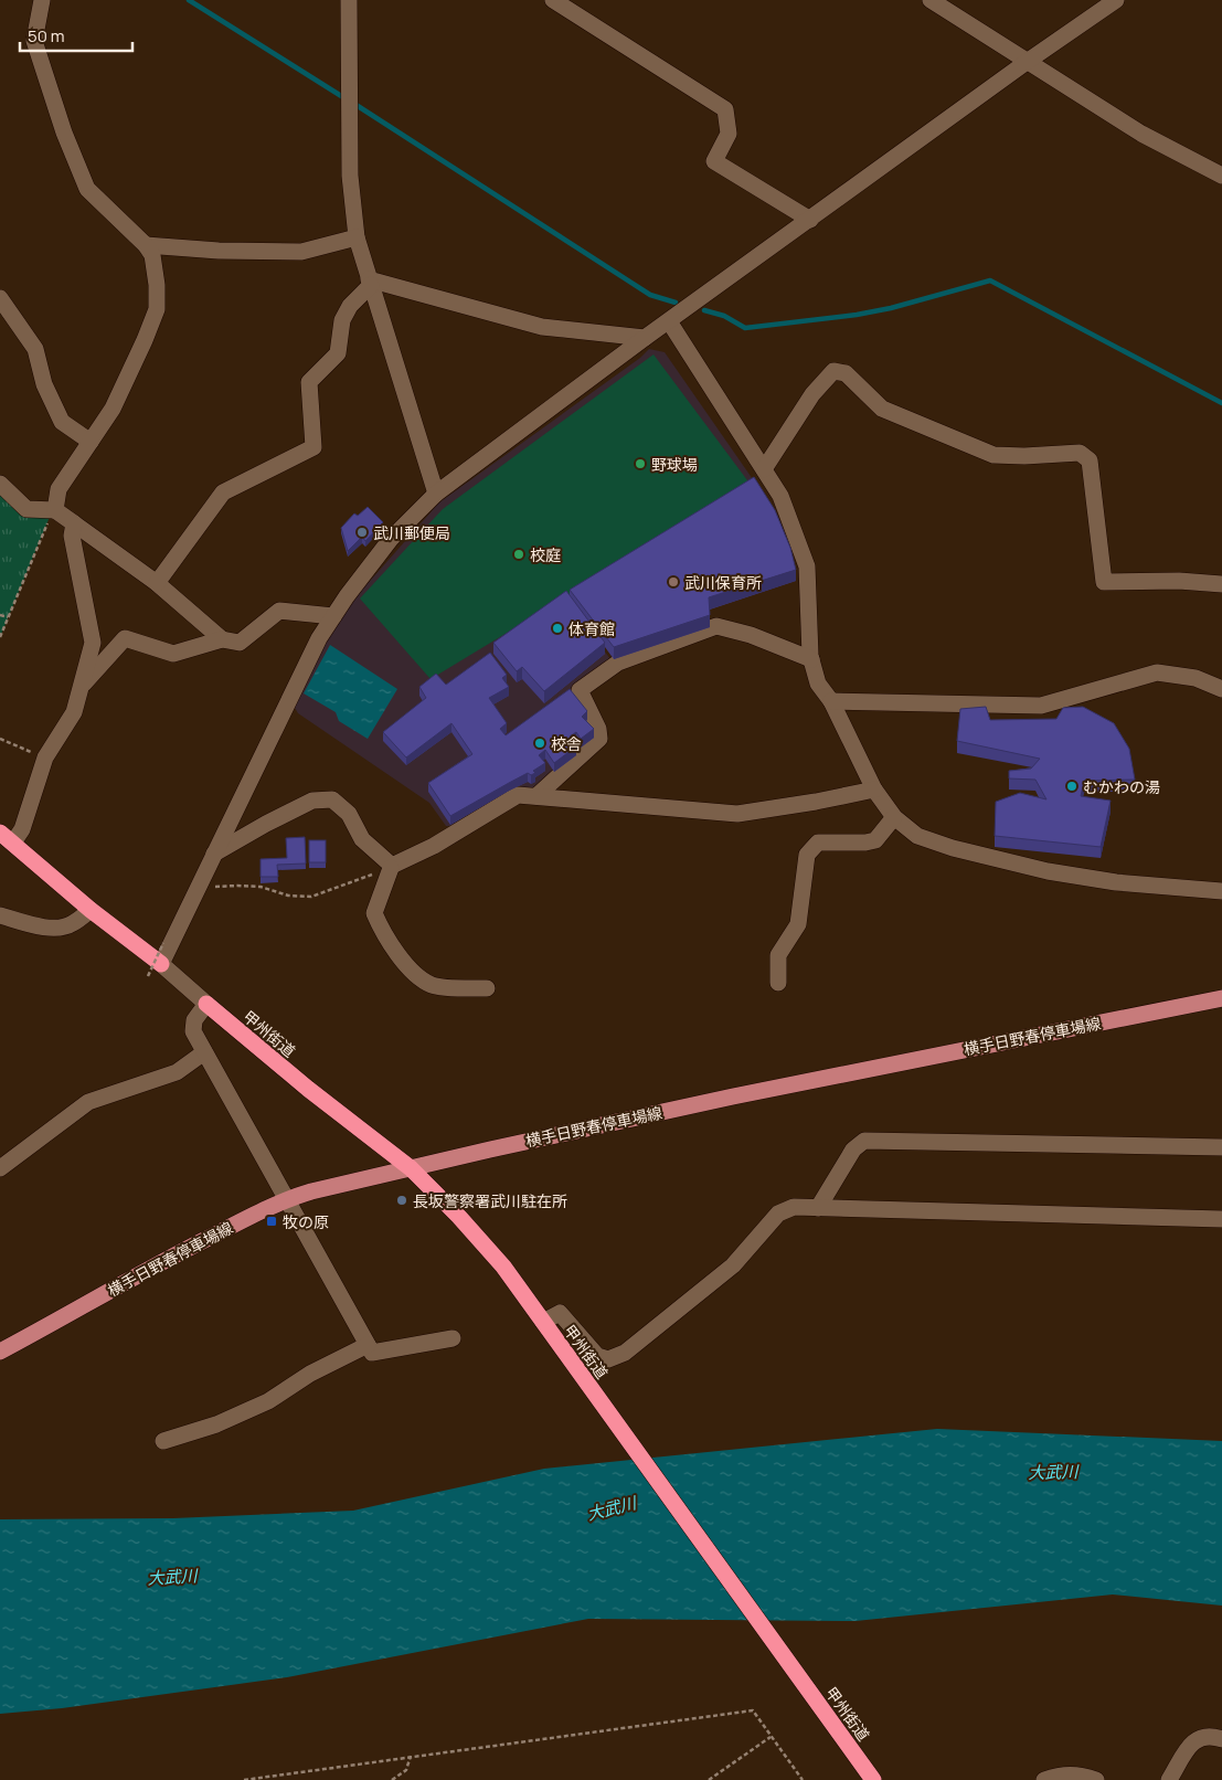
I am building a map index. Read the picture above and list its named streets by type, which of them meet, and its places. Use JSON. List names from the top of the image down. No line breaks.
{"streets":{"highway":["甲州街道"],"main road":["横手日野春停車場線"]},"crossings":[["甲州街道","横手日野春停車場線"]],"water":["大武川"],"places":{"other":["野球場","武川郵便局","校庭","武川保育所","体育館","校舎","むかわの湯","長坂警察署武川駐在所"],"transit":["牧の原"]},"scale_bar":"50 m"}
